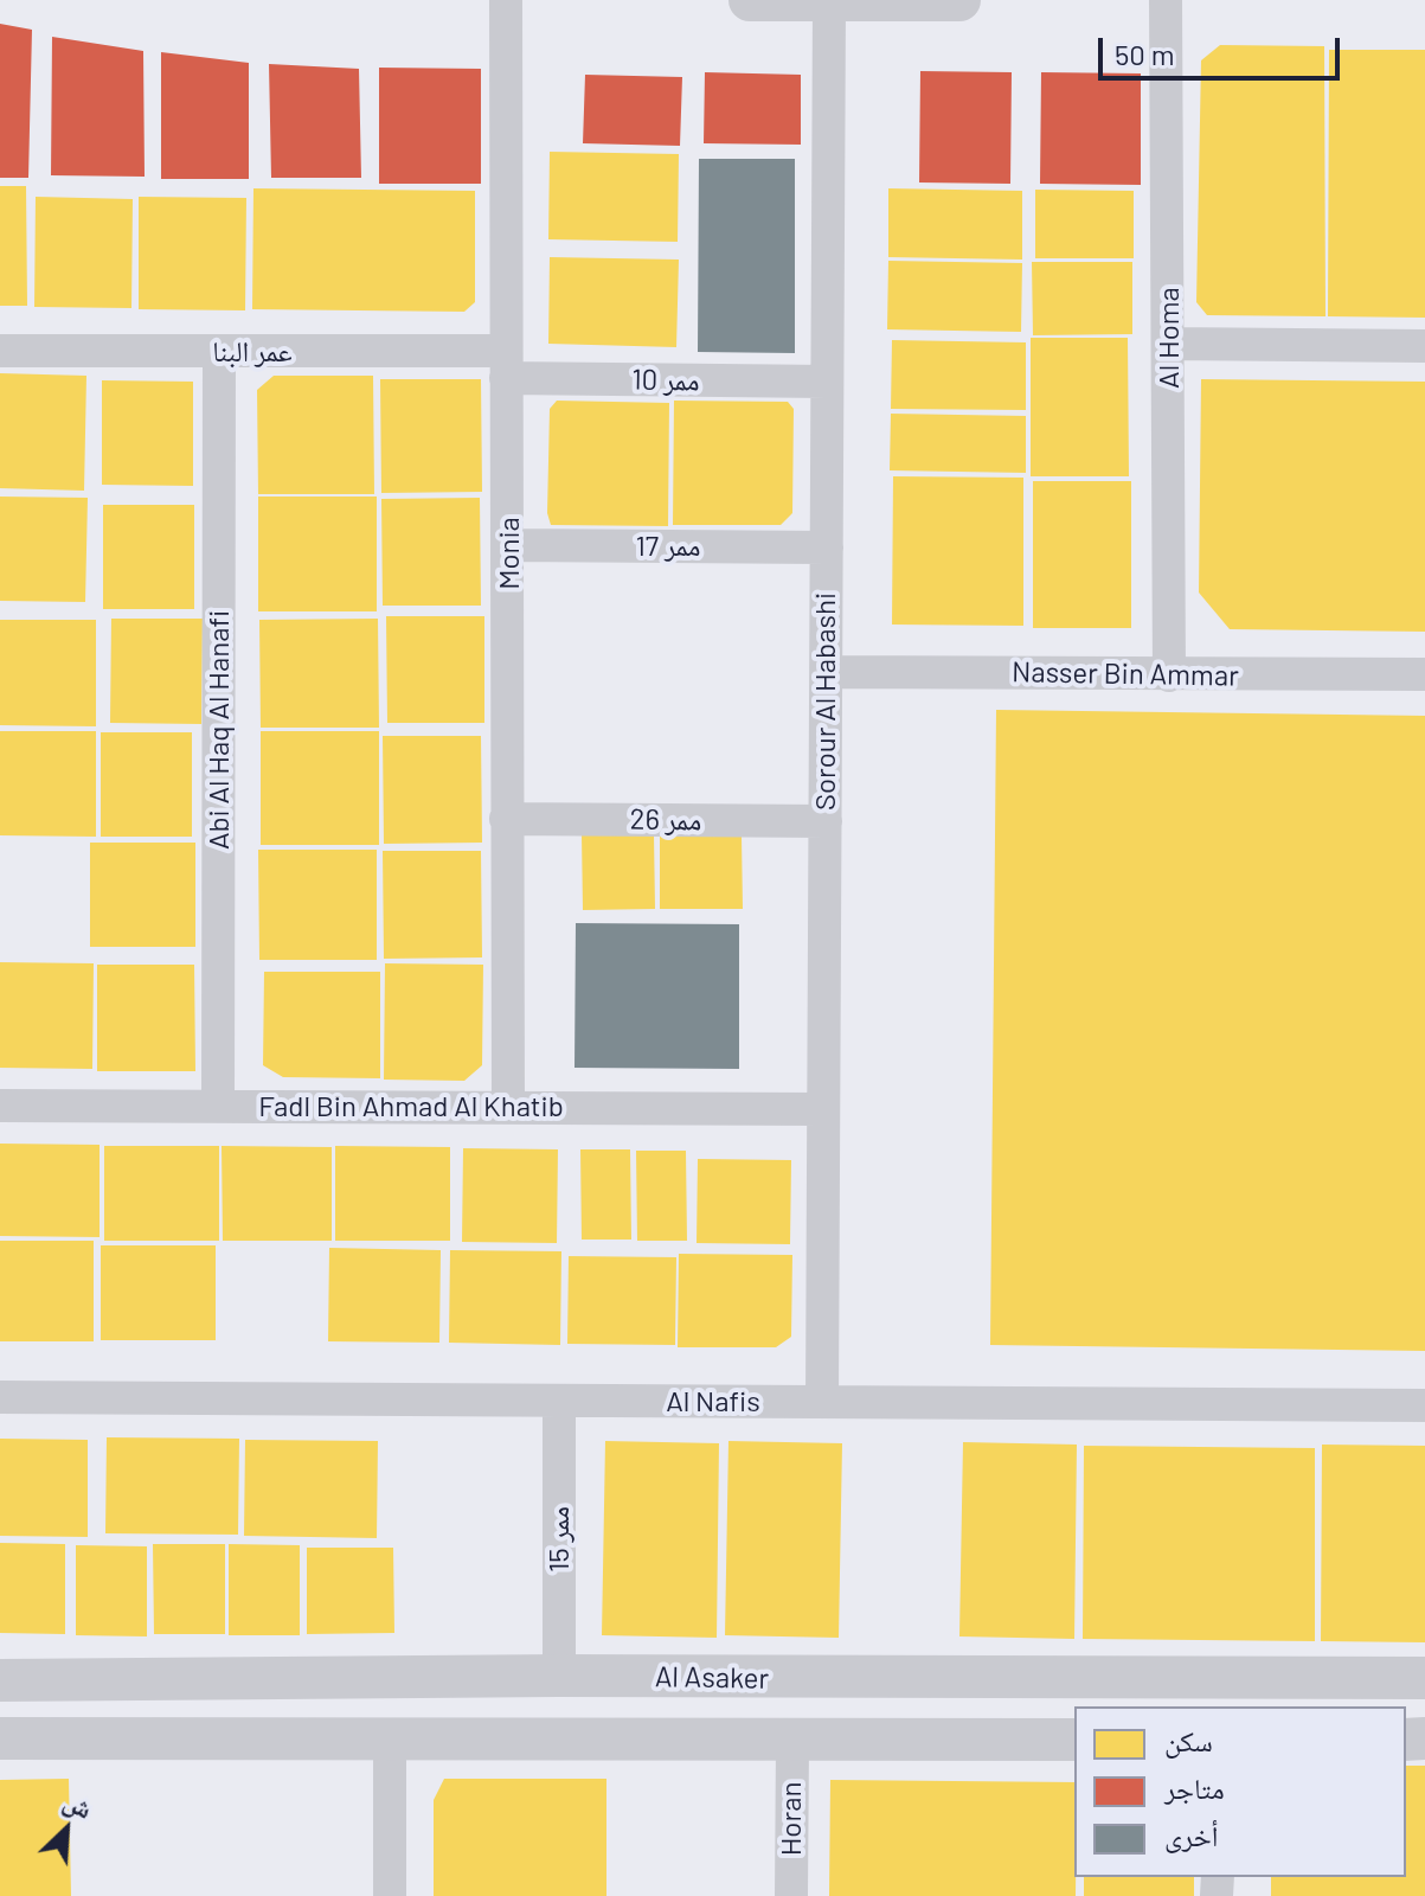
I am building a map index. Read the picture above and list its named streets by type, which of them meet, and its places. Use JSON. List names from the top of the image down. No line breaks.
{"streets":{"street":["Al Homa","عمر البنا","ممر 10","ممر 17","Monia","Nasser Bin Ammar","Sorour Al Habashi","Abi Al Haq Al Hanafi","ممر 26","Fadl Bin Ahmad Al Khatib","Al Nafis","ممر 15","Al Asaker","Horan"]},"crossings":[["Al Homa","Nasser Bin Ammar"],["عمر البنا","ممر 10"],["عمر البنا","Monia"],["عمر البنا","Abi Al Haq Al Hanafi"],["ممر 10","Monia"],["ممر 10","Sorour Al Habashi"],["ممر 17","Monia"],["ممر 17","Sorour Al Habashi"],["Monia","ممر 26"],["Monia","Fadl Bin Ahmad Al Khatib"],["Nasser Bin Ammar","Sorour Al Habashi"],["Sorour Al Habashi","ممر 26"],["Sorour Al Habashi","Fadl Bin Ahmad Al Khatib"],["Sorour Al Habashi","Al Nafis"],["Abi Al Haq Al Hanafi","Fadl Bin Ahmad Al Khatib"],["Al Nafis","ممر 15"],["ممر 15","Al Asaker"]],"legend":["سكن","متاجر","أخرى"],"scale_bar":"50 m","north":"top right"}
